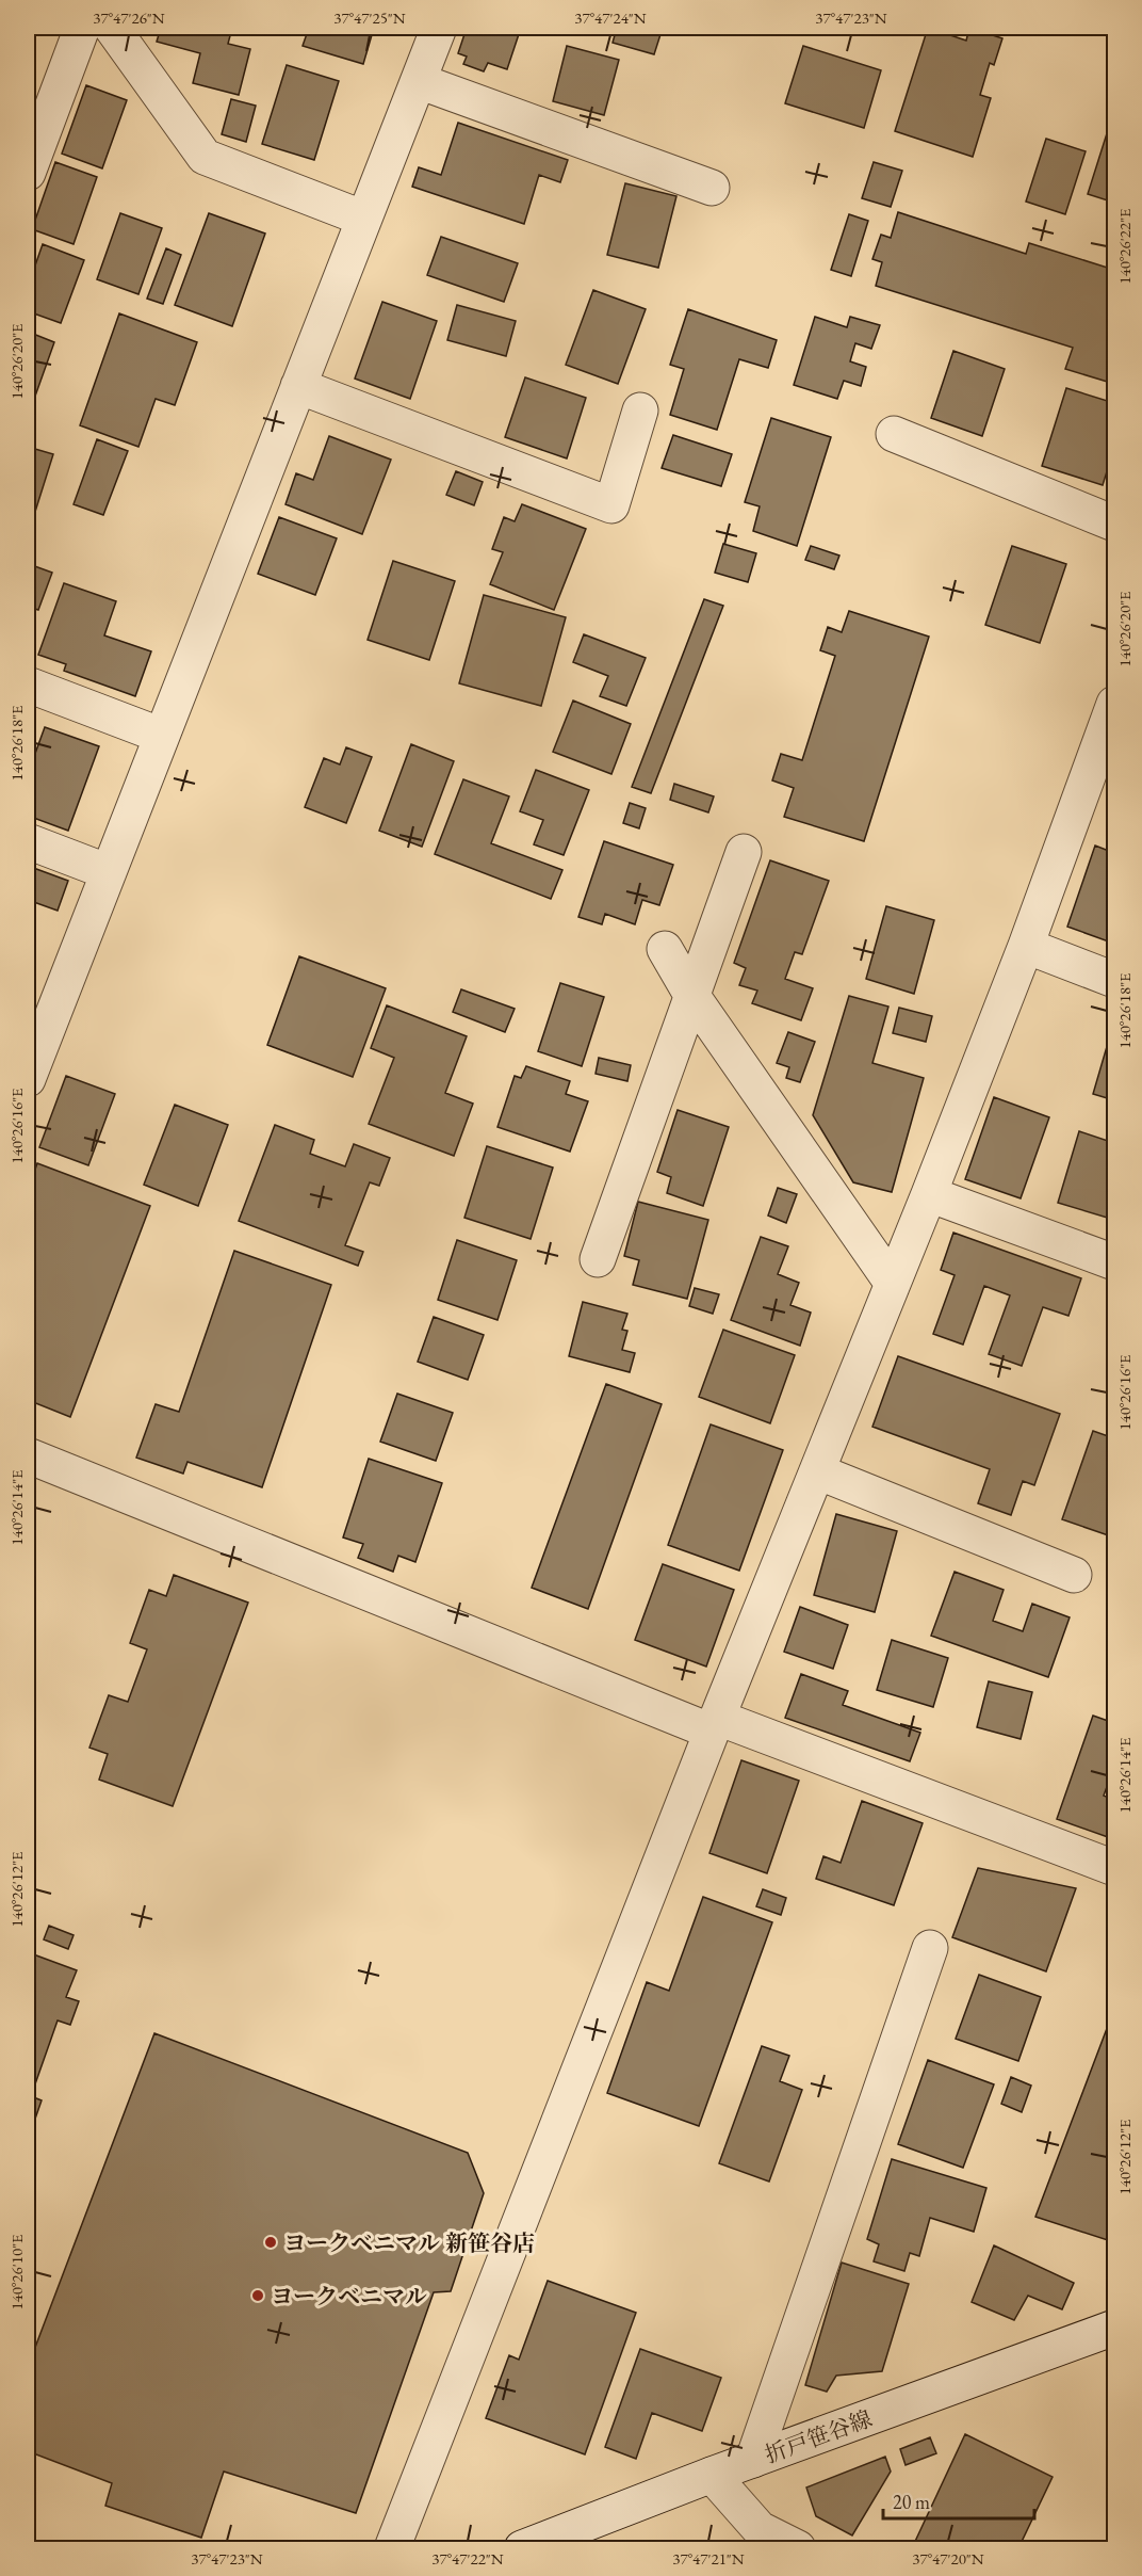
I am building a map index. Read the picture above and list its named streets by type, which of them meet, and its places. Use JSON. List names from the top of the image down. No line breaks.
{"streets":{"street":["折戸笹谷線"]},"places":["ヨークベニマル 新笹谷店","ヨークベニマル"],"scale_bar":"20 m","coordinates":["37°47'26\"N","37°47'25\"N","37°47'24\"N","37°47'23\"N","140°26'22\"E","140°26'20\"E","140°26'18\"E","140°26'16\"E","140°26'14\"E","140°26'12\"E","140°26'10\"E","37°47'22\"N","37°47'21\"N","37°47'20\"N"]}
